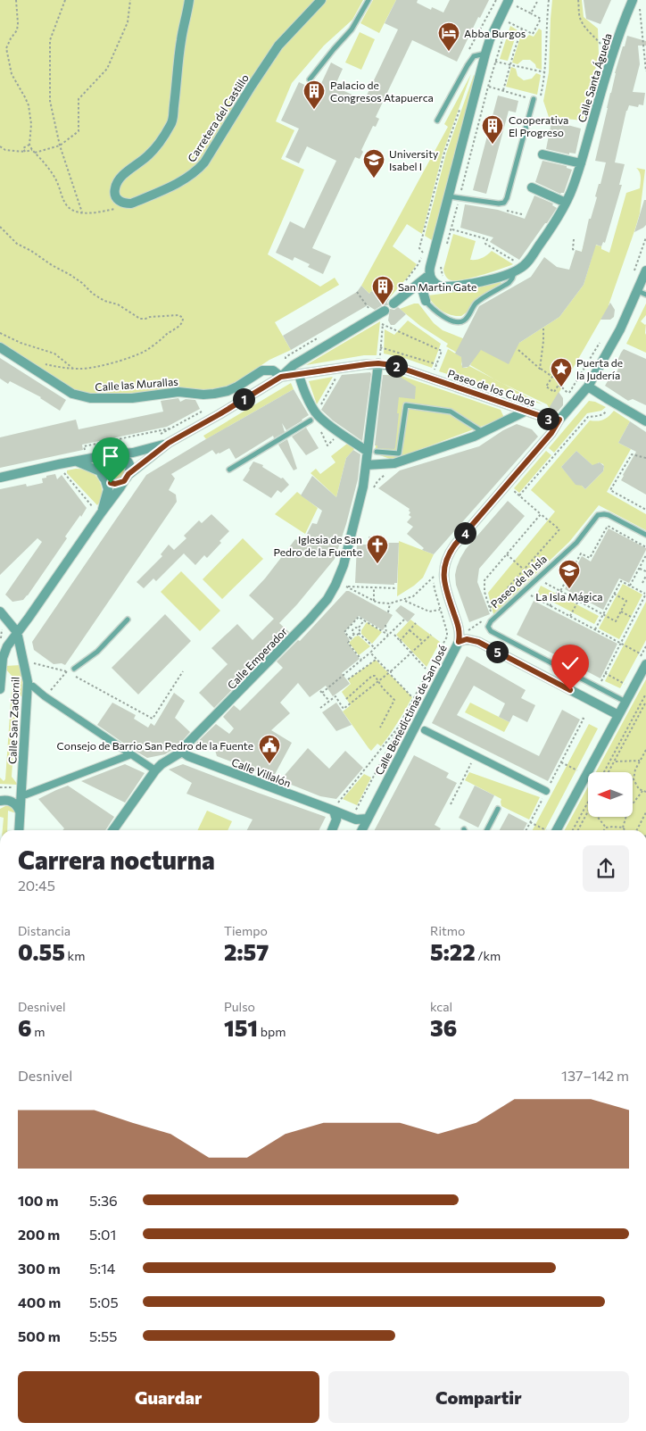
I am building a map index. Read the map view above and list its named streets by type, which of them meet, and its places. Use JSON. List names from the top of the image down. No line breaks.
{"streets":{"street":["Calle Santa Águeda","Carretera del Castillo","Calle las Murallas","Paseo de los Cubos","Calle Emperador","Calle Benedictinas de San José","Calle San Zadornil","Calle Villalón"],"lane":["Paseo de la Isla"]},"crossings":[["Calle las Murallas","Paseo de los Cubos"],["Paseo de los Cubos","Calle Emperador"],["Paseo de los Cubos","Calle Benedictinas de San José"],["Calle Emperador","Calle Villalón"],["Calle Benedictinas de San José","Calle Villalón"]],"places":{"hotel":["Abba Burgos"],"building":["Palacio de Congresos Atapuerca","Cooperativa El Progreso","San Martin Gate"],"school or university":["University Isabel I","La Isla Mágica"],"place":["Puerta de la Judería"],"church":["Iglesia de San Pedro de la Fuente"],"public building":["Consejo de Barrio San Pedro de la Fuente"]},"north":"left","page":{"pins":["2","1","3","4","5"],"heading":["Carrera nocturna","20:45"],"stats":[["Distancia","0.55 km"],["Tiempo","2:57"],["Ritmo","5:22 /km"],["Desnivel","6 m"],["Pulso","151 bpm"],["kcal","36"]],"chart":["Desnivel","137–142 m"],"list":[{"name":"100 m","note":"5:36"},{"name":"200 m","note":"5:01"},{"name":"300 m","note":"5:14"},{"name":"400 m","note":"5:05"},{"name":"500 m","note":"5:55"}],"buttons":["Guardar","Compartir"]}}
